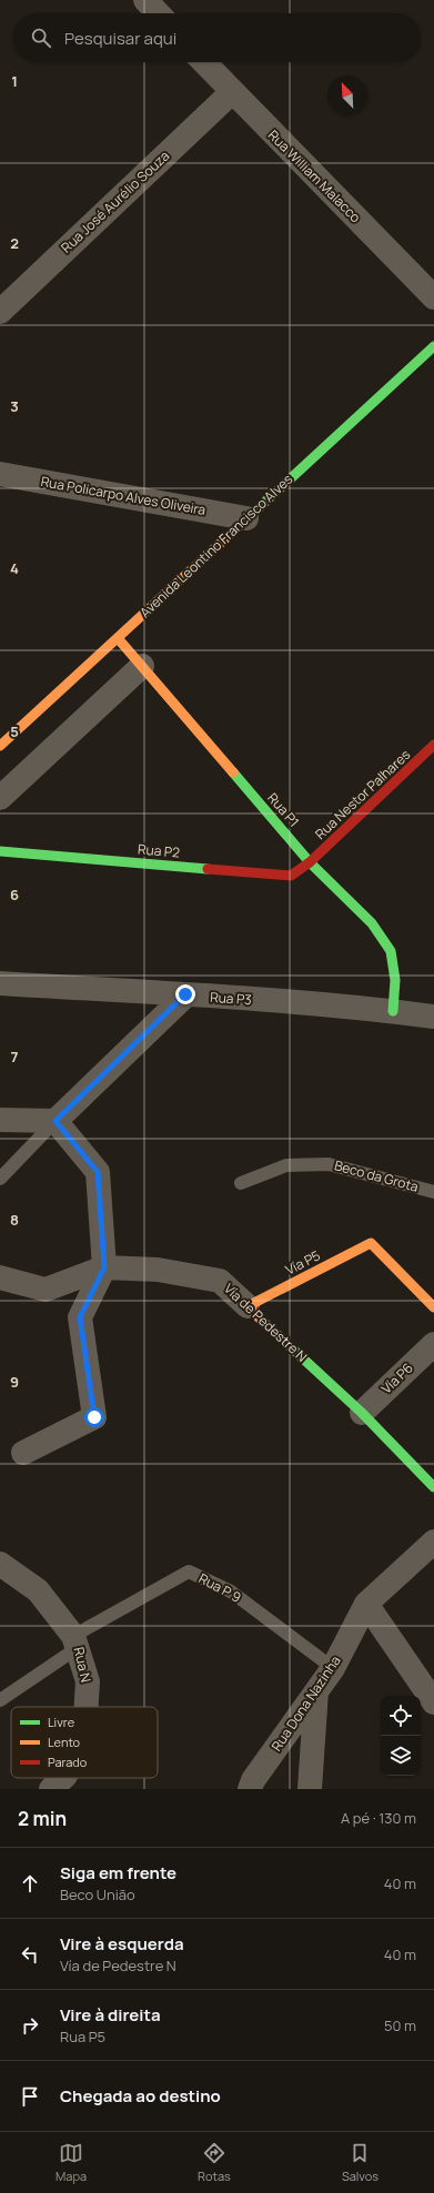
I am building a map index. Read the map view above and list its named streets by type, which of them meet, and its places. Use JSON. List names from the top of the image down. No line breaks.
{"streets":{"street":["Rua William Malacco","Rua José Aurélio Souza","Rua Policarpo Alves Oliveira","Avenida Leontino Francisco Alves","Rua Nestor Palhares","Rua P1","Rua P2","Rua P3","Vía P5","Vía de Pedestre N","Vía P6","Rua N","Rua Dona Nazinha"],"lane":["Beco da Grota","Rua P 9"]},"crossings":[["Rua William Malacco","Rua José Aurélio Souza"],["Rua Policarpo Alves Oliveira","Avenida Leontino Francisco Alves"],["Avenida Leontino Francisco Alves","Rua P1"],["Rua Nestor Palhares","Rua P1"],["Rua Nestor Palhares","Rua P2"],["Rua P1","Rua P2"],["Rua P1","Rua P3"],["Vía P5","Vía de Pedestre N"],["Vía de Pedestre N","Vía P6"],["Rua P 9","Rua N"],["Rua P 9","Rua Dona Nazinha"]],"legend":["Livre","Lento","Parado"],"north":"top left","page":{"search":"Pesquisar aqui","heading":["2 min","A pé · 130 m"],"list":[["Siga em frente","Beco União","40 m"],["Vire à esquerda","Vía de Pedestre N","40 m"],["Vire à direita","Rua P5","50 m"],"Chegada ao destino"],"nav":["Mapa","Rotas","Salvos"]},"grid":{"rows":["1","2","3","4","5","6","7","8","9"]}}
